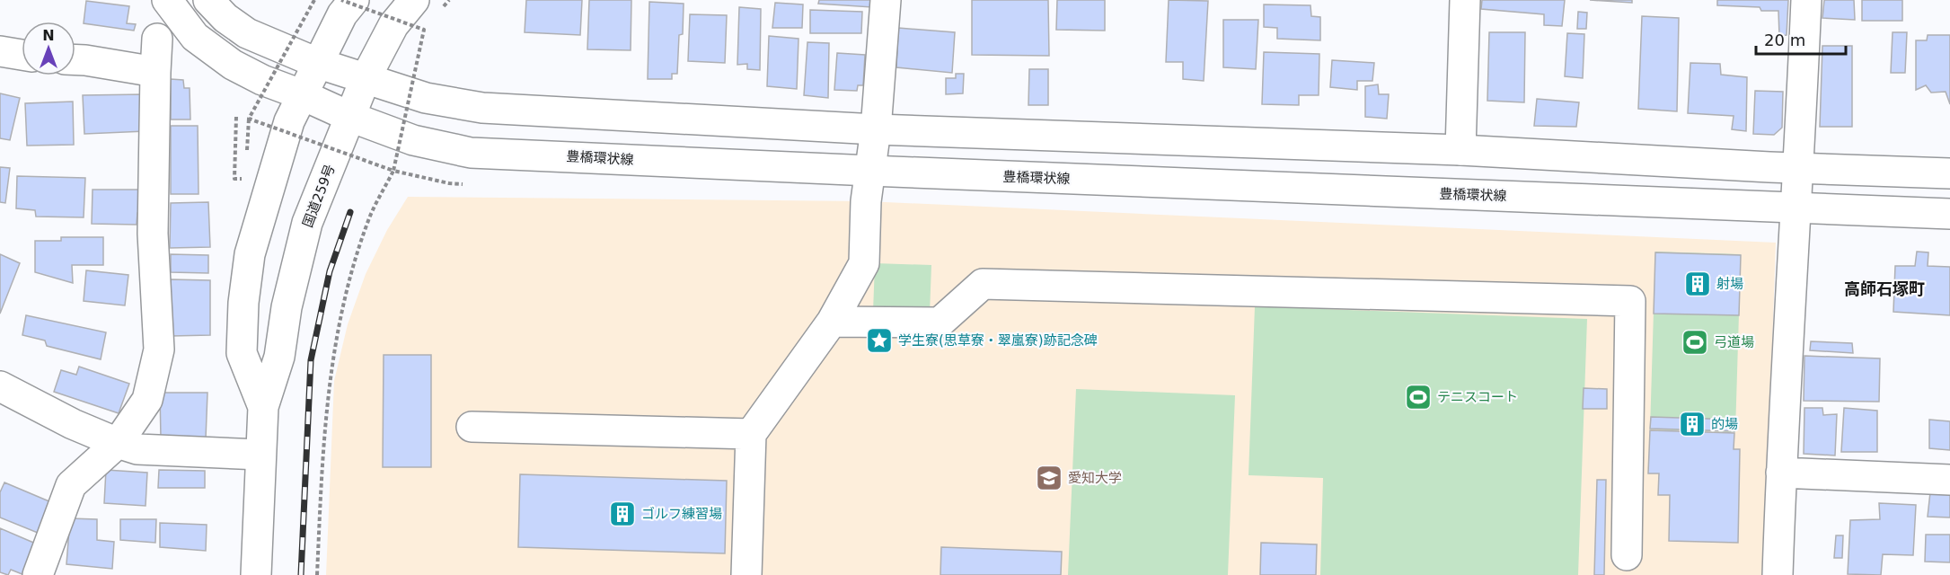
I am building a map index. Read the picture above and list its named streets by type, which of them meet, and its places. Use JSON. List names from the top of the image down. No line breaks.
{"streets":{"main road":["豊橋環状線","国道259号"]},"crossings":[["豊橋環状線","国道259号"]],"districts":["高師石塚町"],"places":{"building":["射場","的場","ゴルフ練習場"],"place":["学生寮(思草寮・翠嵐寮)跡記念碑"],"sports":["弓道場","テニスコート"],"school or university":["愛知大学"]},"scale_bar":"20 m","north":"top"}
